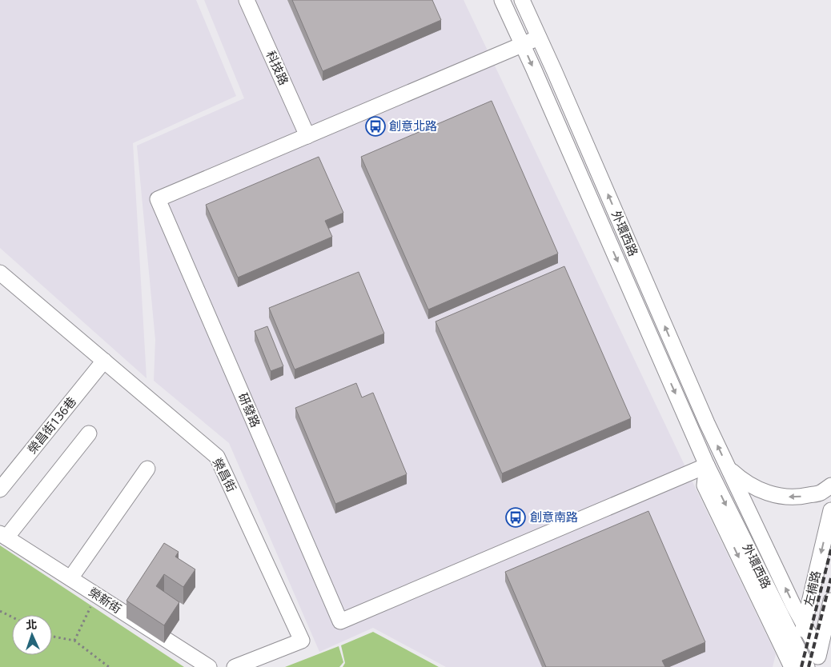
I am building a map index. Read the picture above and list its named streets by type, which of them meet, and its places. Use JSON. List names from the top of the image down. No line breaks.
{"streets":{"street":["科技路","外環西路","研發路","榮昌街136巷","榮昌街","左楠路","榮新街"]},"crossings":[["科技路","研發路"],["外環西路","研發路"],["外環西路","左楠路"],["榮昌街136巷","榮昌街"]],"one_way":["左楠路"],"places":{"bus stop":["創意北路","創意南路"]},"north":"top"}
